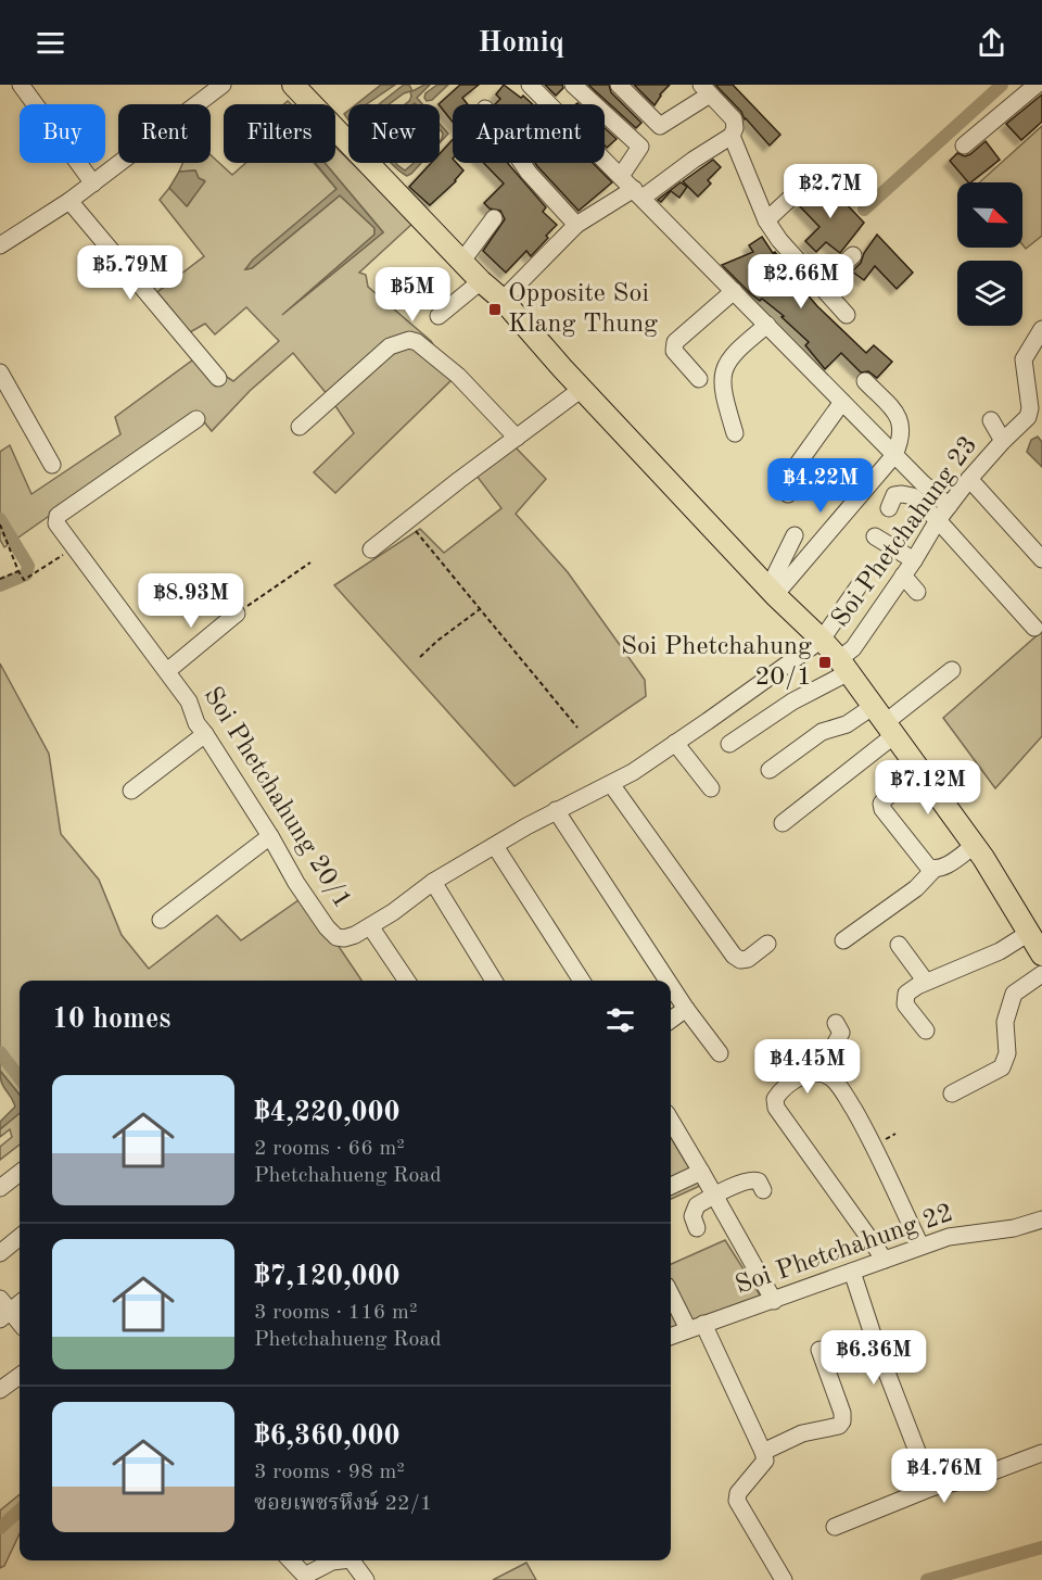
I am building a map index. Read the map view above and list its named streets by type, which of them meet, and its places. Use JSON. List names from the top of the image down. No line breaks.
{"streets":{"street":["Soi Phetchahung 23","Soi Phetchahung 20/1","Soi Phetchahung 22"]},"places":{"transit":["Opposite Soi Klang Thung","Soi Phetchahung 20/1"]},"north":"bottom right","page":{"header":"Homiq","chip":["Buy","Rent","Filters","New","Apartment"],"price":["฿2.7M","฿5.79M","฿2.66M","฿5M","฿4.22M","฿8.93M","฿7.12M","฿4.45M","฿6.36M","฿4.76M"],"heading":"10 homes","list":[{"name":"฿4,220,000","note":"2 rooms · 66 m² · Phetchahueng Road"},{"name":"฿7,120,000","note":"3 rooms · 116 m² · Phetchahueng Road"},{"name":"฿6,360,000","note":"3 rooms · 98 m² · ซอยเพชรหึงษ์ 22/1"}]}}
